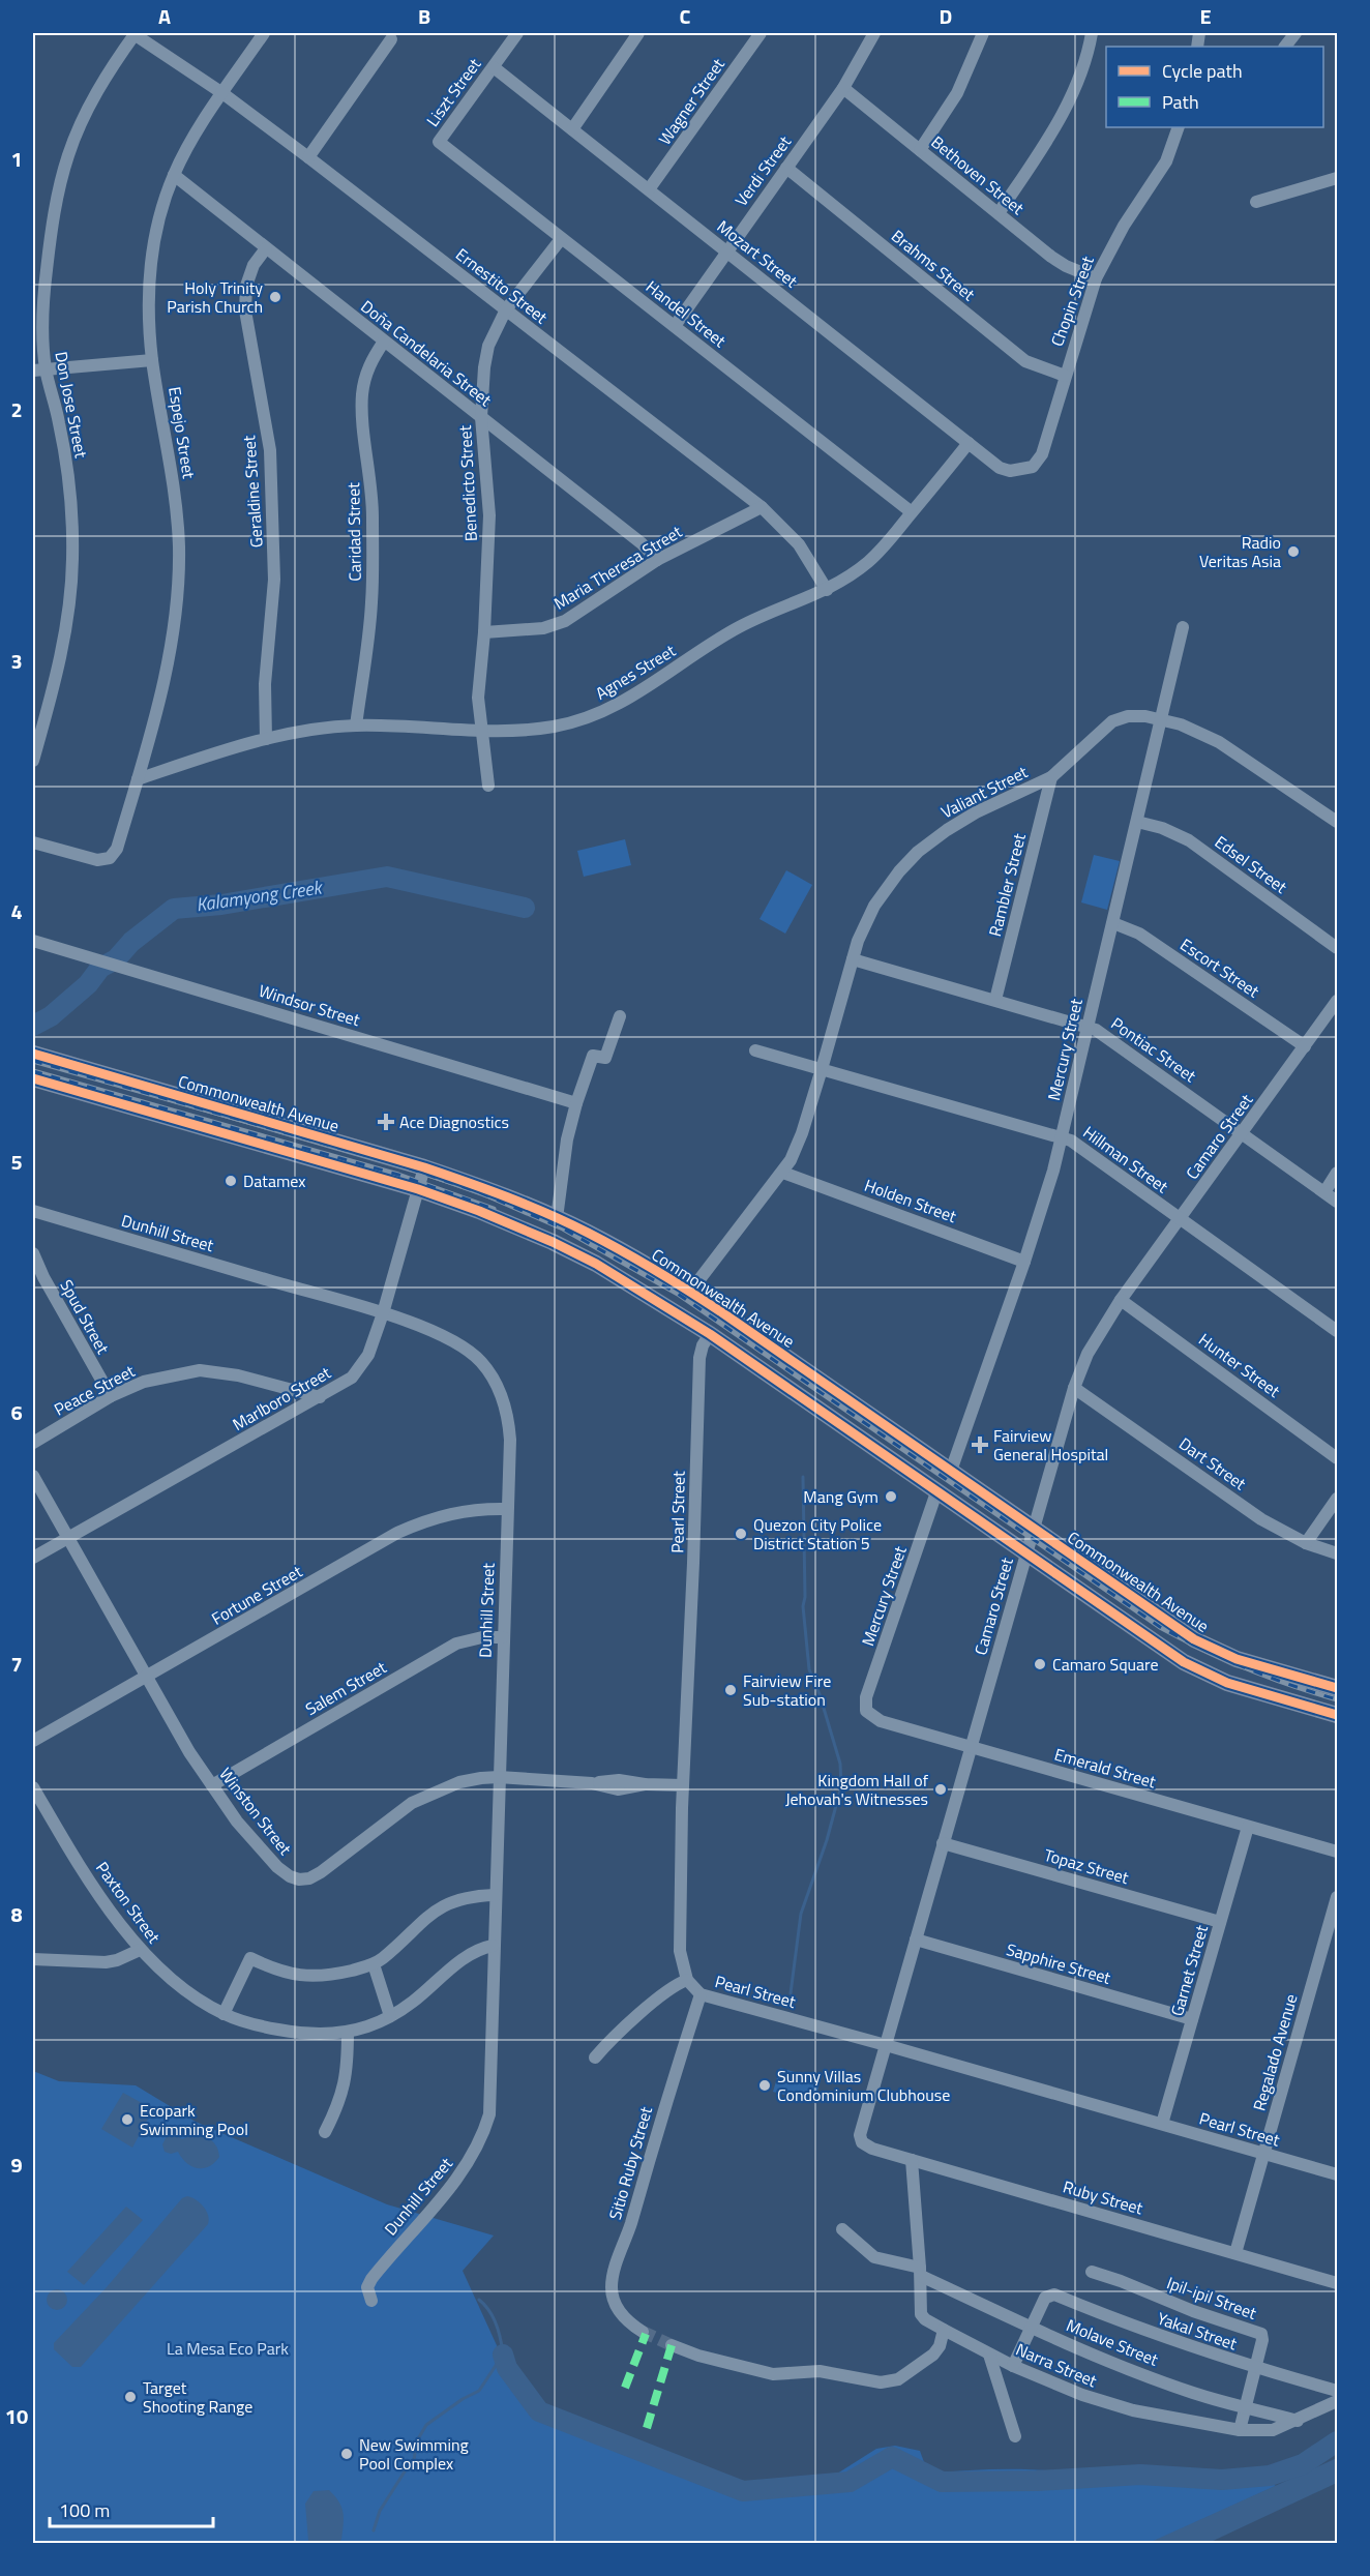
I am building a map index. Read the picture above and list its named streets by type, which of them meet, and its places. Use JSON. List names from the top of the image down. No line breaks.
{"streets":{"main road":["Commonwealth Avenue"],"street":["Liszt Street","Wagner Street","Verdi Street","Bethoven Street","Mozart Street","Brahms Street","Ernestito Street","Chopin Street","Handel Street","Doña Candelaria Street","Don Jose Street","Espejo Street","Benedicto Street","Geraldine Street","Caridad Street","Maria Theresa Street","Agnes Street","Valiant Street","Edsel Street","Rambler Street","Escort Street","Windsor Street","Mercury Street","Pontiac Street","Camaro Street","Hillman Street","Holden Street","Dunhill Street","Spud Street","Hunter Street","Peace Street","Marlboro Street","Dart Street","Pearl Street","Fortune Street","Salem Street","Emerald Street","Winston Street","Topaz Street","Paxton Street","Sapphire Street","Garnet Street","Regalado Avenue","Sitio Ruby Street","Ruby Street","Ipil-ipil Street","Yakal Street","Molave Street","Narra Street"]},"crossings":[["Liszt Street","Mozart Street"],["Liszt Street","Handel Street"],["Wagner Street","Mozart Street"],["Verdi Street","Bethoven Street"],["Verdi Street","Mozart Street"],["Verdi Street","Brahms Street"],["Verdi Street","Handel Street"],["Bethoven Street","Chopin Street"],["Mozart Street","Chopin Street"],["Mozart Street","Agnes Street"],["Brahms Street","Chopin Street"],["Ernestito Street","Don Jose Street"],["Ernestito Street","Espejo Street"],["Ernestito Street","Benedicto Street"],["Ernestito Street","Maria Theresa Street"],["Ernestito Street","Agnes Street"],["Handel Street","Benedicto Street"],["Handel Street","Agnes Street"],["Doña Candelaria Street","Espejo Street"],["Doña Candelaria Street","Benedicto Street"],["Doña Candelaria Street","Geraldine Street"],["Doña Candelaria Street","Caridad Street"],["Doña Candelaria Street","Maria Theresa Street"],["Espejo Street","Agnes Street"],["Benedicto Street","Maria Theresa Street"],["Benedicto Street","Agnes Street"],["Geraldine Street","Agnes Street"],["Caridad Street","Agnes Street"],["Valiant Street","Rambler Street"],["Valiant Street","Mercury Street"],["Valiant Street","Pontiac Street"],["Valiant Street","Commonwealth Avenue"],["Valiant Street","Hillman Street"],["Valiant Street","Holden Street"],["Edsel Street","Mercury Street"],["Rambler Street","Pontiac Street"],["Escort Street","Mercury Street"],["Escort Street","Camaro Street"],["Mercury Street","Pontiac Street"],["Mercury Street","Commonwealth Avenue"],["Mercury Street","Hillman Street"],["Mercury Street","Holden Street"],["Mercury Street","Emerald Street"],["Pontiac Street","Camaro Street"],["Commonwealth Avenue","Camaro Street"],["Commonwealth Avenue","Marlboro Street"],["Camaro Street","Hillman Street"],["Camaro Street","Hunter Street"],["Camaro Street","Dart Street"],["Camaro Street","Pearl Street"],["Camaro Street","Emerald Street"],["Camaro Street","Topaz Street"],["Camaro Street","Sapphire Street"],["Camaro Street","Ruby Street"],["Dunhill Street","Marlboro Street"],["Dunhill Street","Fortune Street"],["Dunhill Street","Salem Street"],["Dunhill Street","Winston Street"],["Dunhill Street","Paxton Street"],["Spud Street","Peace Street"],["Peace Street","Marlboro Street"],["Marlboro Street","Winston Street"],["Pearl Street","Winston Street"],["Pearl Street","Garnet Street"],["Pearl Street","Regalado Avenue"],["Pearl Street","Sitio Ruby Street"],["Fortune Street","Winston Street"],["Salem Street","Winston Street"],["Emerald Street","Garnet Street"],["Topaz Street","Garnet Street"],["Sapphire Street","Garnet Street"],["Regalado Avenue","Ruby Street"],["Ruby Street","Narra Street"],["Ipil-ipil Street","Yakal Street"],["Ipil-ipil Street","Molave Street"],["Ipil-ipil Street","Narra Street"],["Yakal Street","Molave Street"],["Molave Street","Narra Street"]],"water":["Kalamyong Creek"],"parks":["La Mesa Eco Park"],"places":{"other":["Holy Trinity Parish Church","Radio Veritas Asia","Datamex","Mang Gym","Quezon City Police District Station 5","Camaro Square","Fairview Fire Sub-station","Kingdom Hall of Jehovah's Witnesses","Sunny Villas Condominium Clubhouse","Ecopark Swimming Pool","Target Shooting Range","New Swimming Pool Complex"],"health":["Ace Diagnostics","Fairview General Hospital"]},"legend":["Cycle path","Path"],"scale_bar":"100 m","grid":{"columns":["A","B","C","D","E"],"rows":["1","2","3","4","5","6","7","8","9","10"]}}
